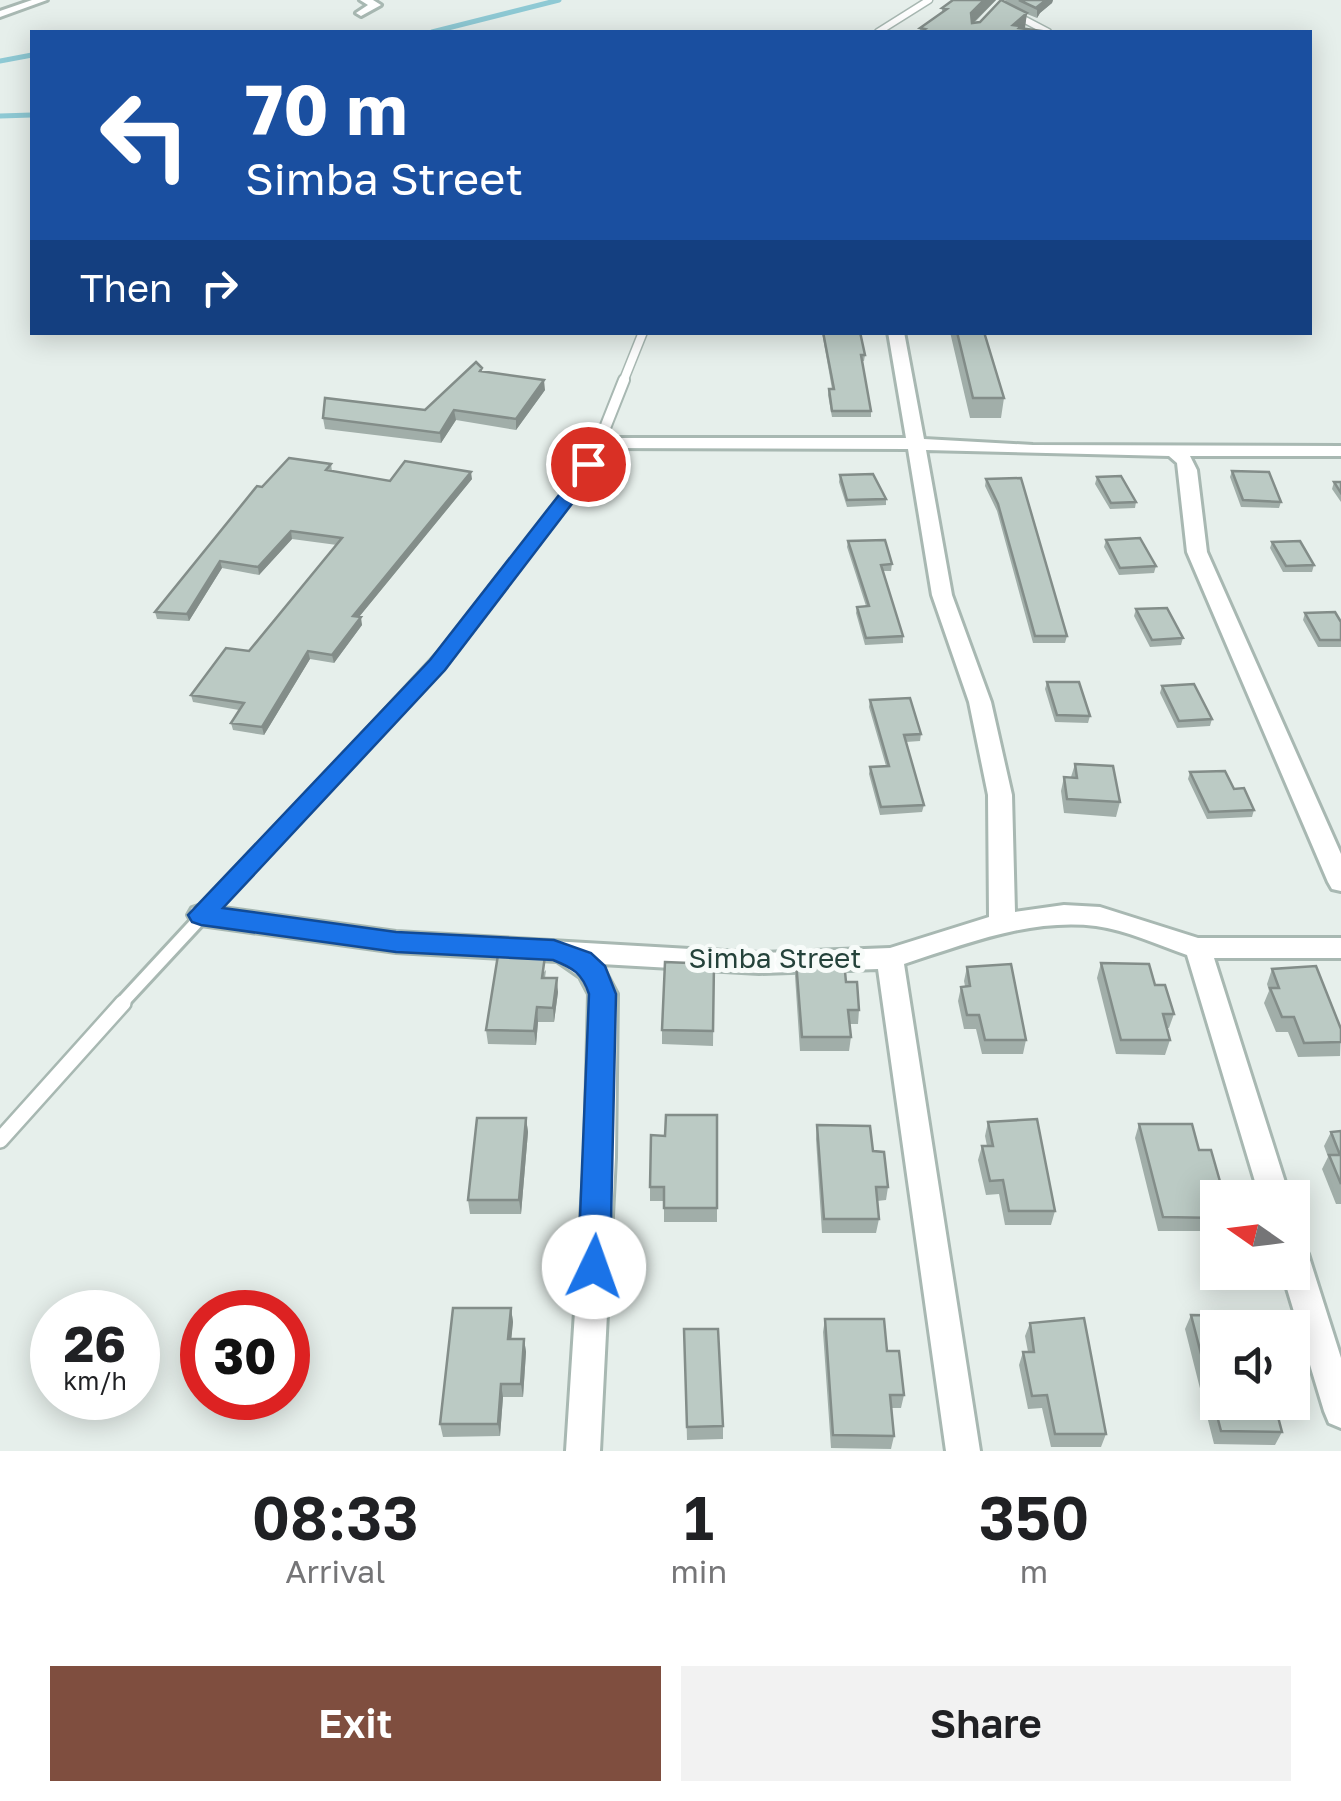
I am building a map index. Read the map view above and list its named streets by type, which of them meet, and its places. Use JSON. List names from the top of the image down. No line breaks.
{"streets":{"street":["Simba Street"]},"north":"left","page":{"turn":["70 m","Simba Street"],"then":"Then","speed":"26 km/h","limit":"30","eta":["08:33","Arrival","1","min","350","m"],"buttons":["Exit","Share"]}}
